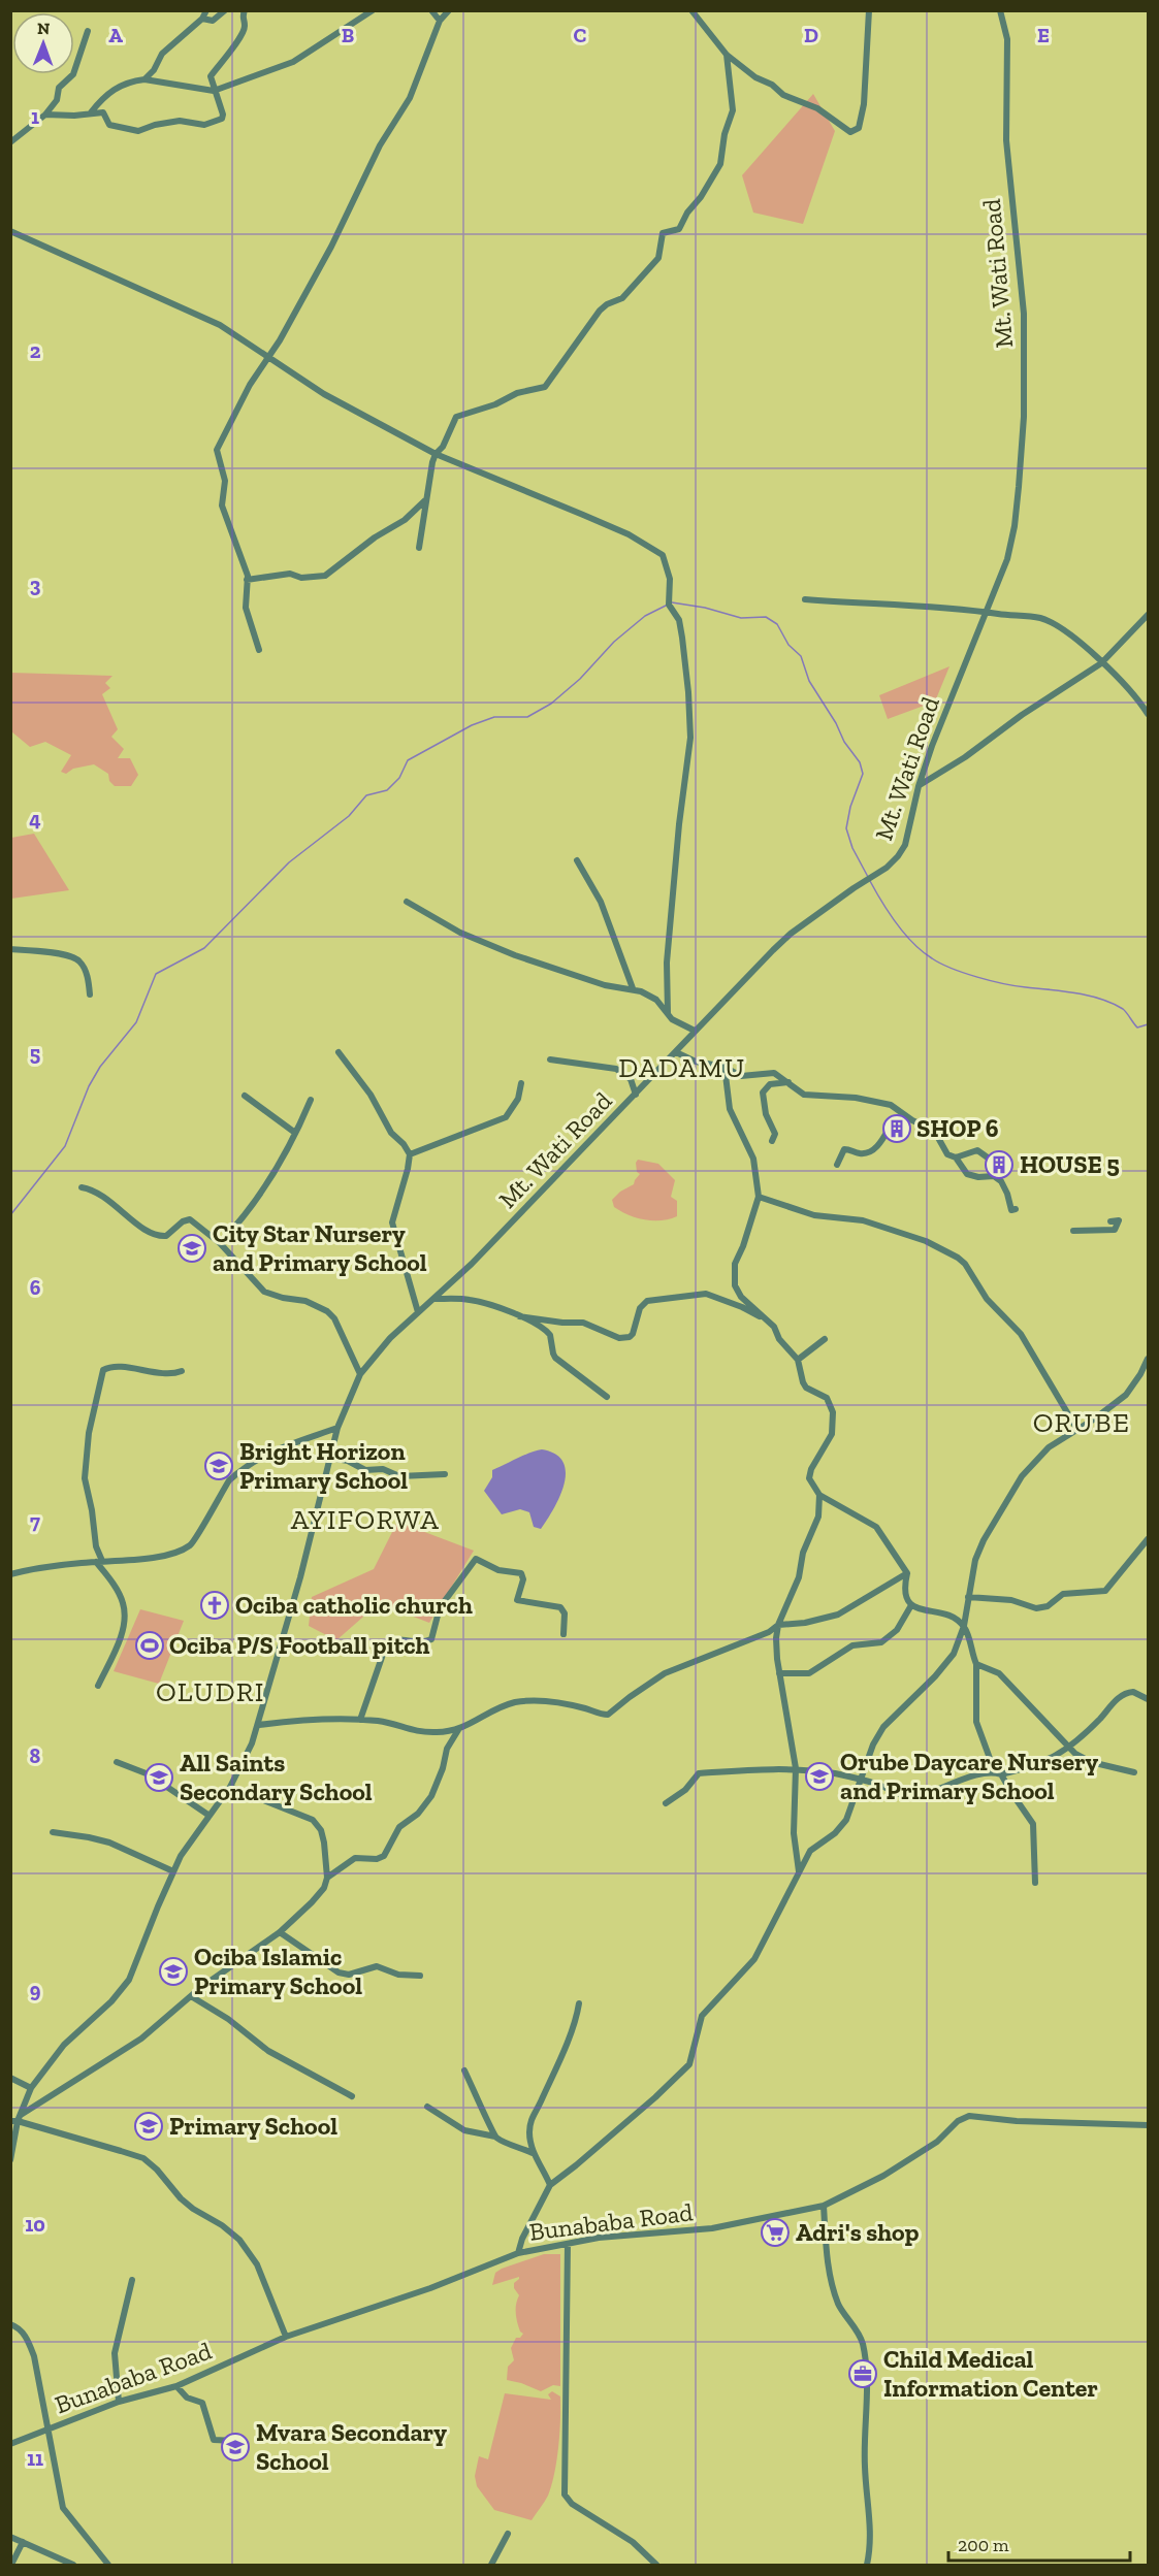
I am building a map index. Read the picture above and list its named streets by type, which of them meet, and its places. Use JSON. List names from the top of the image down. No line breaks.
{"streets":{"street":["Mt. Wati Road","Bunababa Road"]},"districts":["DADAMU","ORUBE","AYIFORWA","OLUDRI"],"places":{"building":["SHOP 6","HOUSE 5"],"school or university":["City Star Nursery and Primary School","Bright Horizon Primary School","Orube Daycare Nursery and Primary School","All Saints Secondary School","Ociba Islamic Primary School","Primary School","Mvara Secondary School"],"church":["Ociba catholic church"],"sports":["Ociba P/S Football pitch"],"supermarket":["Adri's shop"],"office":["Child Medical Information Center"]},"scale_bar":"200 m","north":"top","grid":{"columns":["A","B","C","D","E"],"rows":["1","2","3","4","5","6","7","8","9","10","11"]}}
